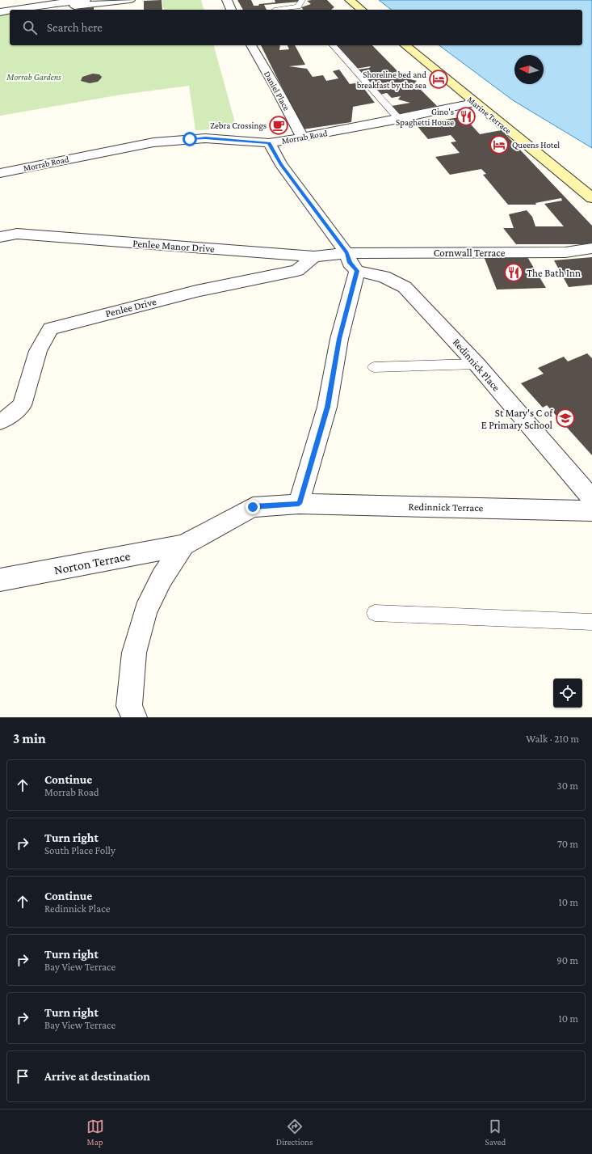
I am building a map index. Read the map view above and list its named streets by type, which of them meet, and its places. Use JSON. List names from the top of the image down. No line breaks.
{"streets":{"street":["Daniel Place","Marine Terrace","Morrab Road","Penlee Manor Drive","Cornwall Terrace","Penlee Drive","Redinnick Place","Redinnick Terrace","Norton Terrace"]},"crossings":[["Daniel Place","Morrab Road"],["Marine Terrace","Morrab Road"],["Penlee Manor Drive","Cornwall Terrace"],["Penlee Manor Drive","Penlee Drive"],["Redinnick Terrace","Norton Terrace"]],"parks":["Morrab Gardens"],"places":{"hotel":["Shoreline bed and breakfast by the sea","Queens Hotel"],"restaurant":["Gino's Spaghetti House","The Bath Inn"],"cafe":["Zebra Crossings"],"school or university":["St Mary's C of E Primary School"]},"north":"left","page":{"search":"Search here","heading":["3 min","Walk · 210 m"],"list":[["Continue","Morrab Road","30 m"],["Turn right","South Place Folly","70 m"],["Continue","Redinnick Place","10 m"],["Turn right","Bay View Terrace","90 m"],["Turn right","Bay View Terrace","10 m"],"Arrive at destination"],"nav":["Map","Directions","Saved"]}}
